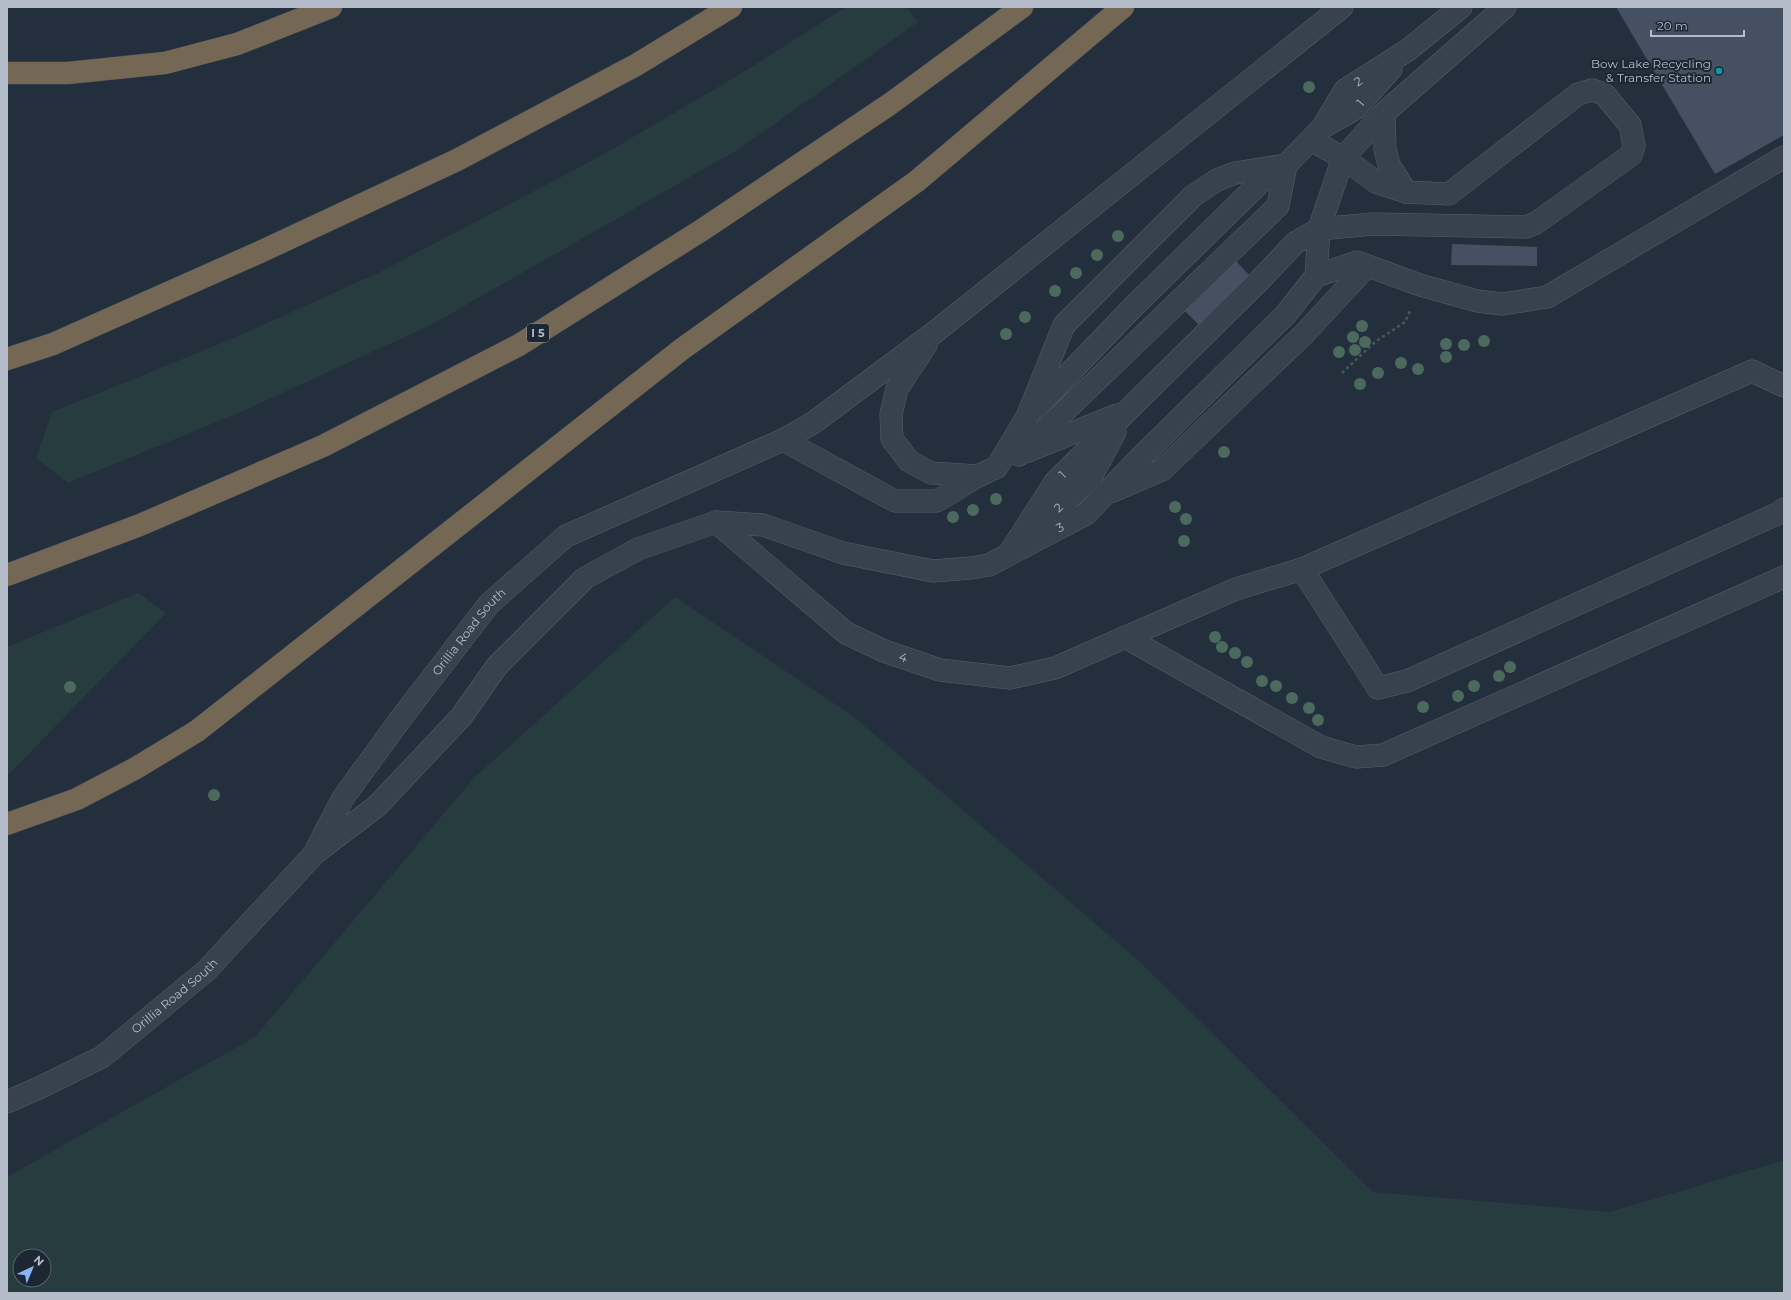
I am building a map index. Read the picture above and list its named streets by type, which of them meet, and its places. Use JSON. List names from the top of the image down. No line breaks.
{"streets":{"highway":["I 5"],"street":["2","1","3","Orillia Road South","4"]},"crossings":[["2","1"],["2","3"],["1","3"],["3","Orillia Road South"],["3","4"],["Orillia Road South","4"]],"places":["Bow Lake Recycling & Transfer Station"],"scale_bar":"20 m","north":"top right"}
